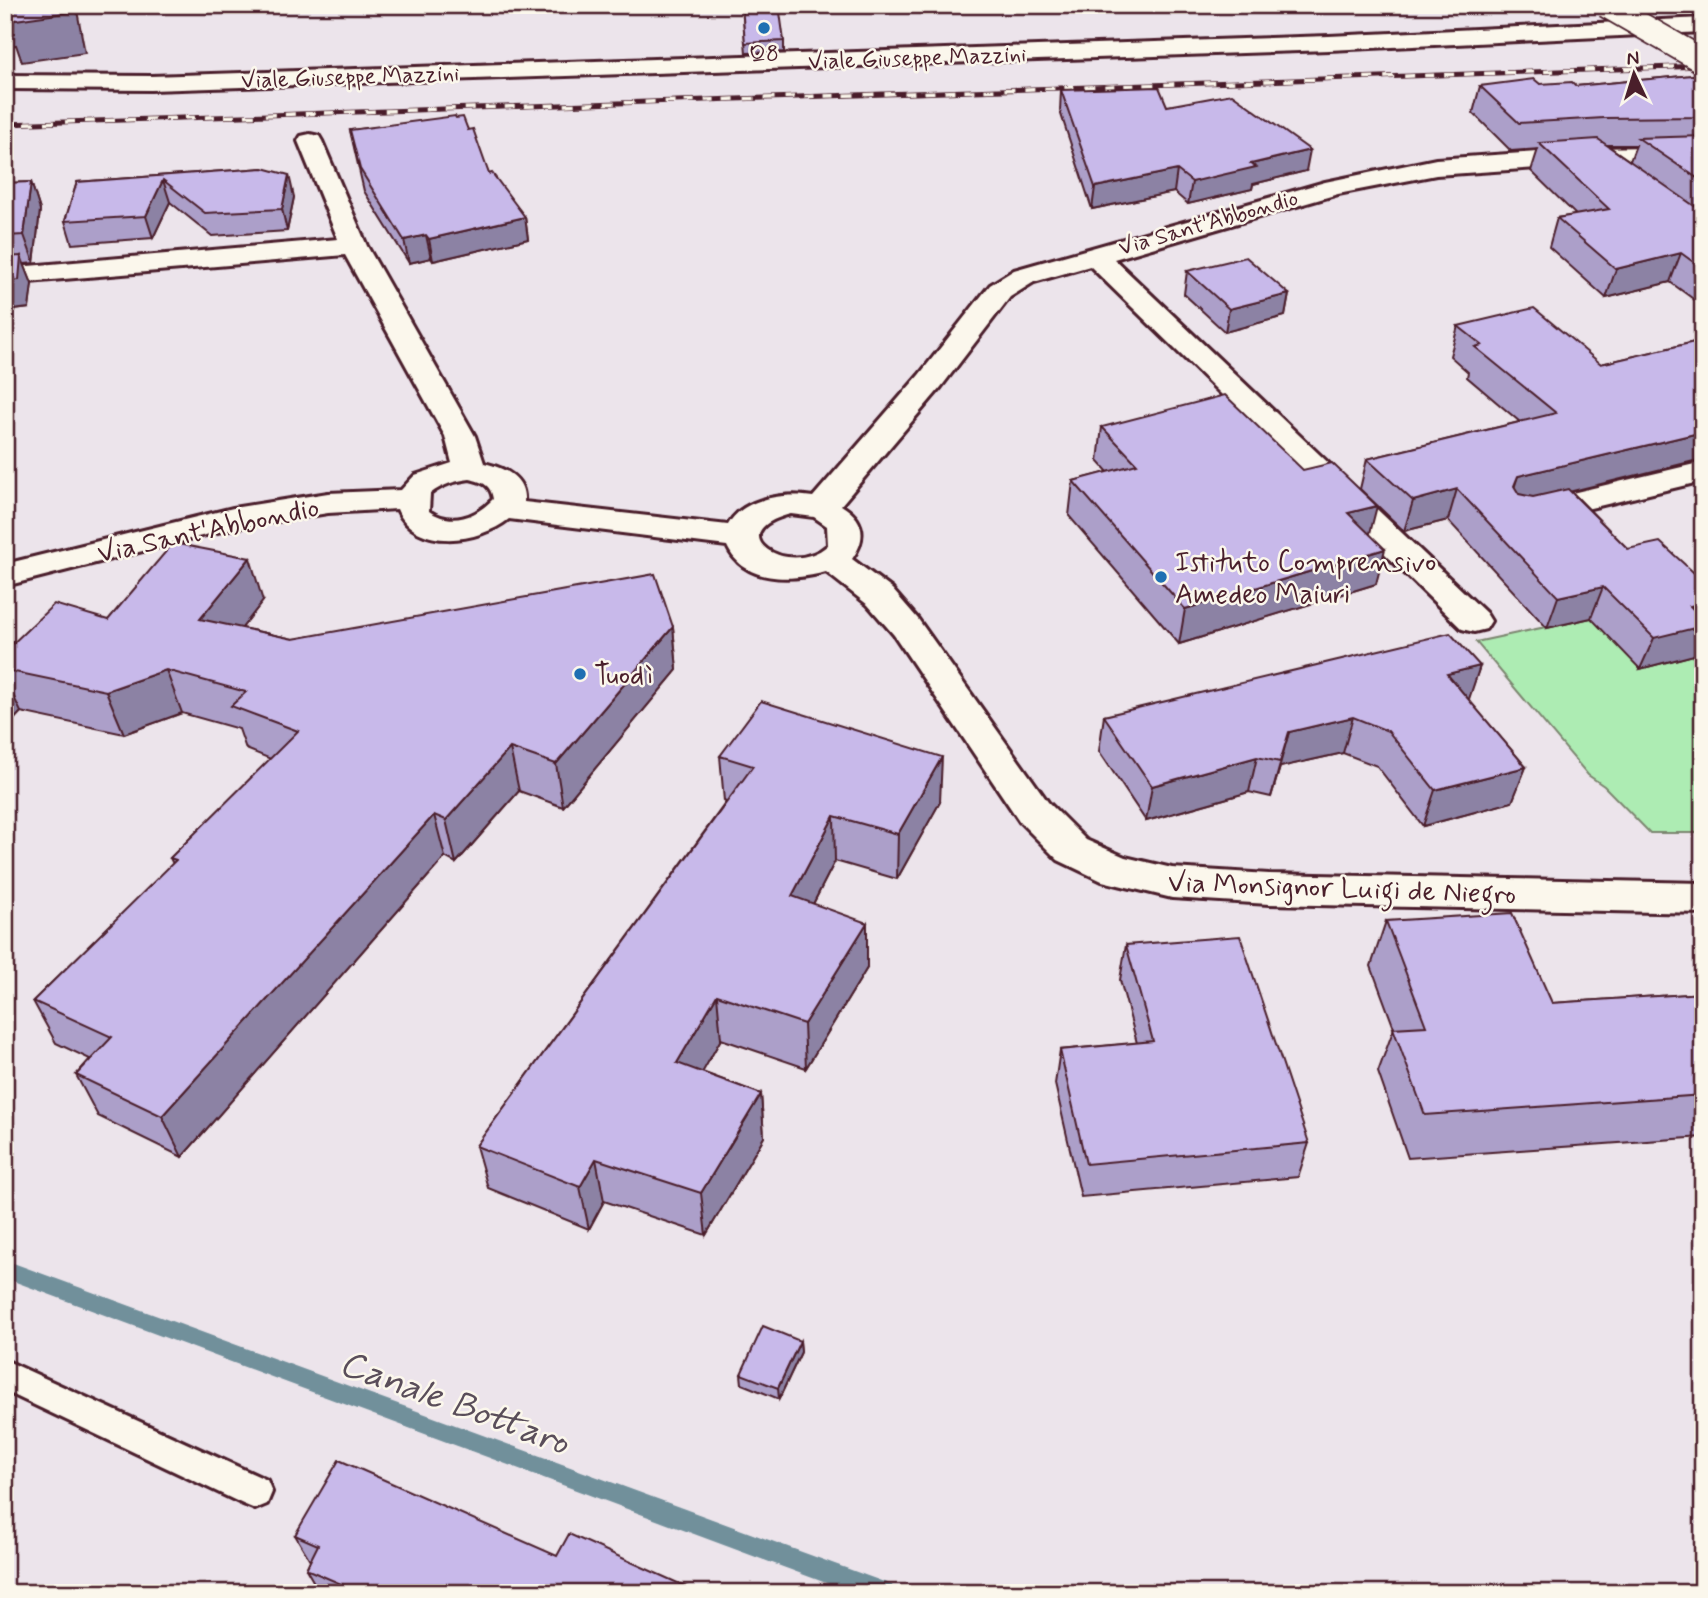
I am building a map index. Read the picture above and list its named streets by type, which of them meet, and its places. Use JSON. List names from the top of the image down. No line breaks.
{"streets":{"street":["Viale Giuseppe Mazzini","Via Sant'Abbondio","Via Monsignor Luigi de Niegro"]},"crossings":[["Via Sant'Abbondio","Via Monsignor Luigi de Niegro"]],"water":["Canale Bottaro"],"places":["Q8","Istituto Comprensivo Amedeo Maiuri","Tuodì"],"north":"top"}
